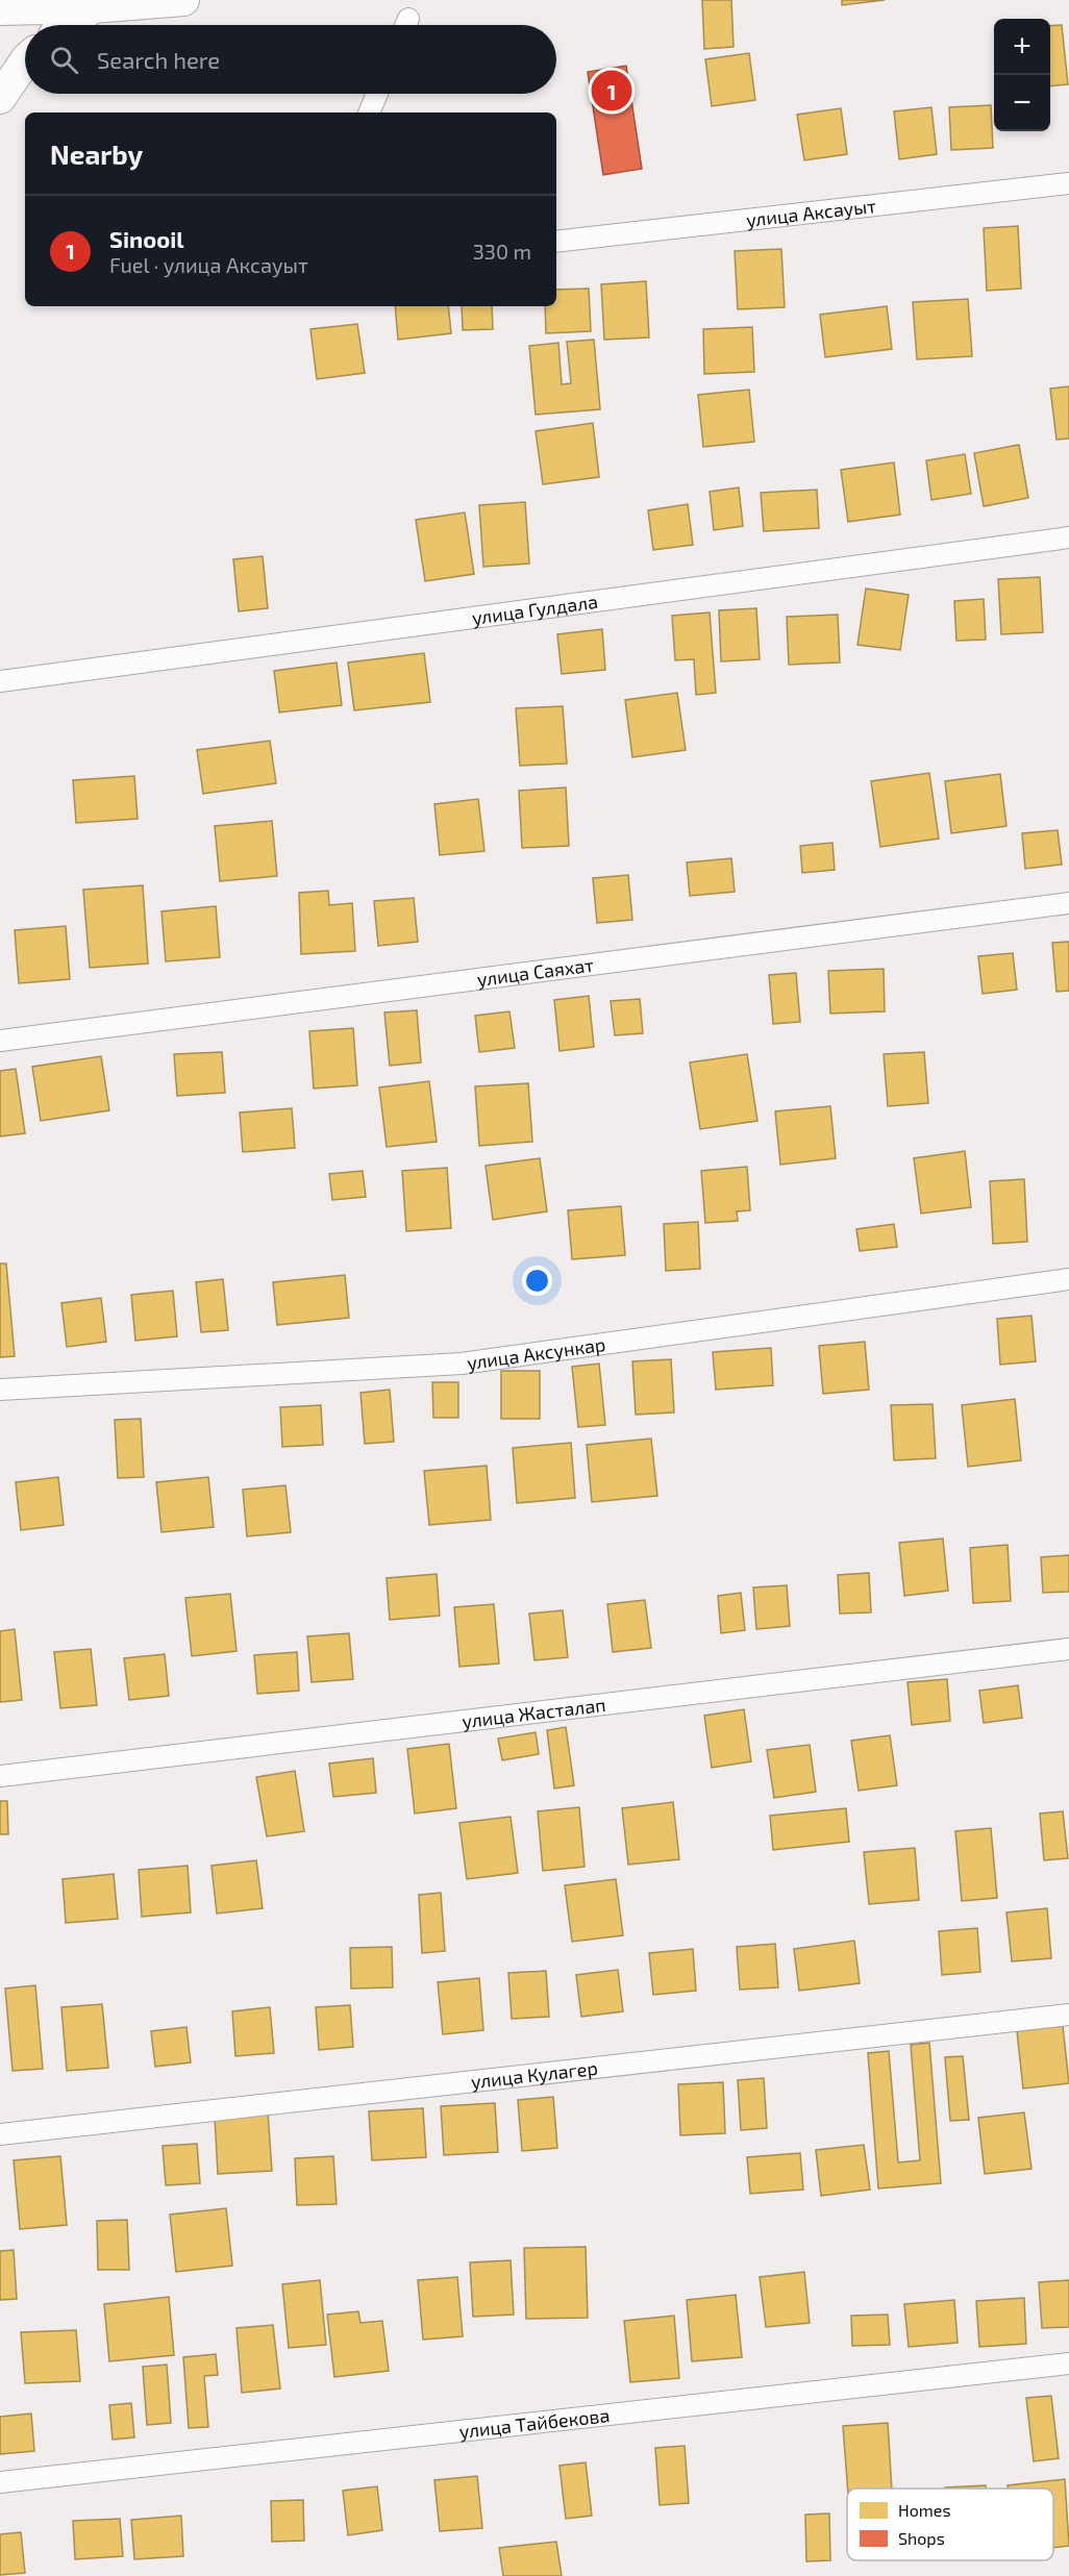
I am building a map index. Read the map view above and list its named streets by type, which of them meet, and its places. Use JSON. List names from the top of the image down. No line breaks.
{"streets":{"street":["улица Аксауыт","улица Гулдала","улица Саяхат","улица Аксункар","улица Жасталап","улица Кулагер","улица Тайбекова"]},"legend":["Homes","Shops"],"page":{"map_buttons":["+","−"],"search":"Search here","pins":"1","heading":"Nearby","list":[{"mark":"1","name":"Sinooil","note":"Fuel · улица Аксауыт","value":"330 m"}]}}
